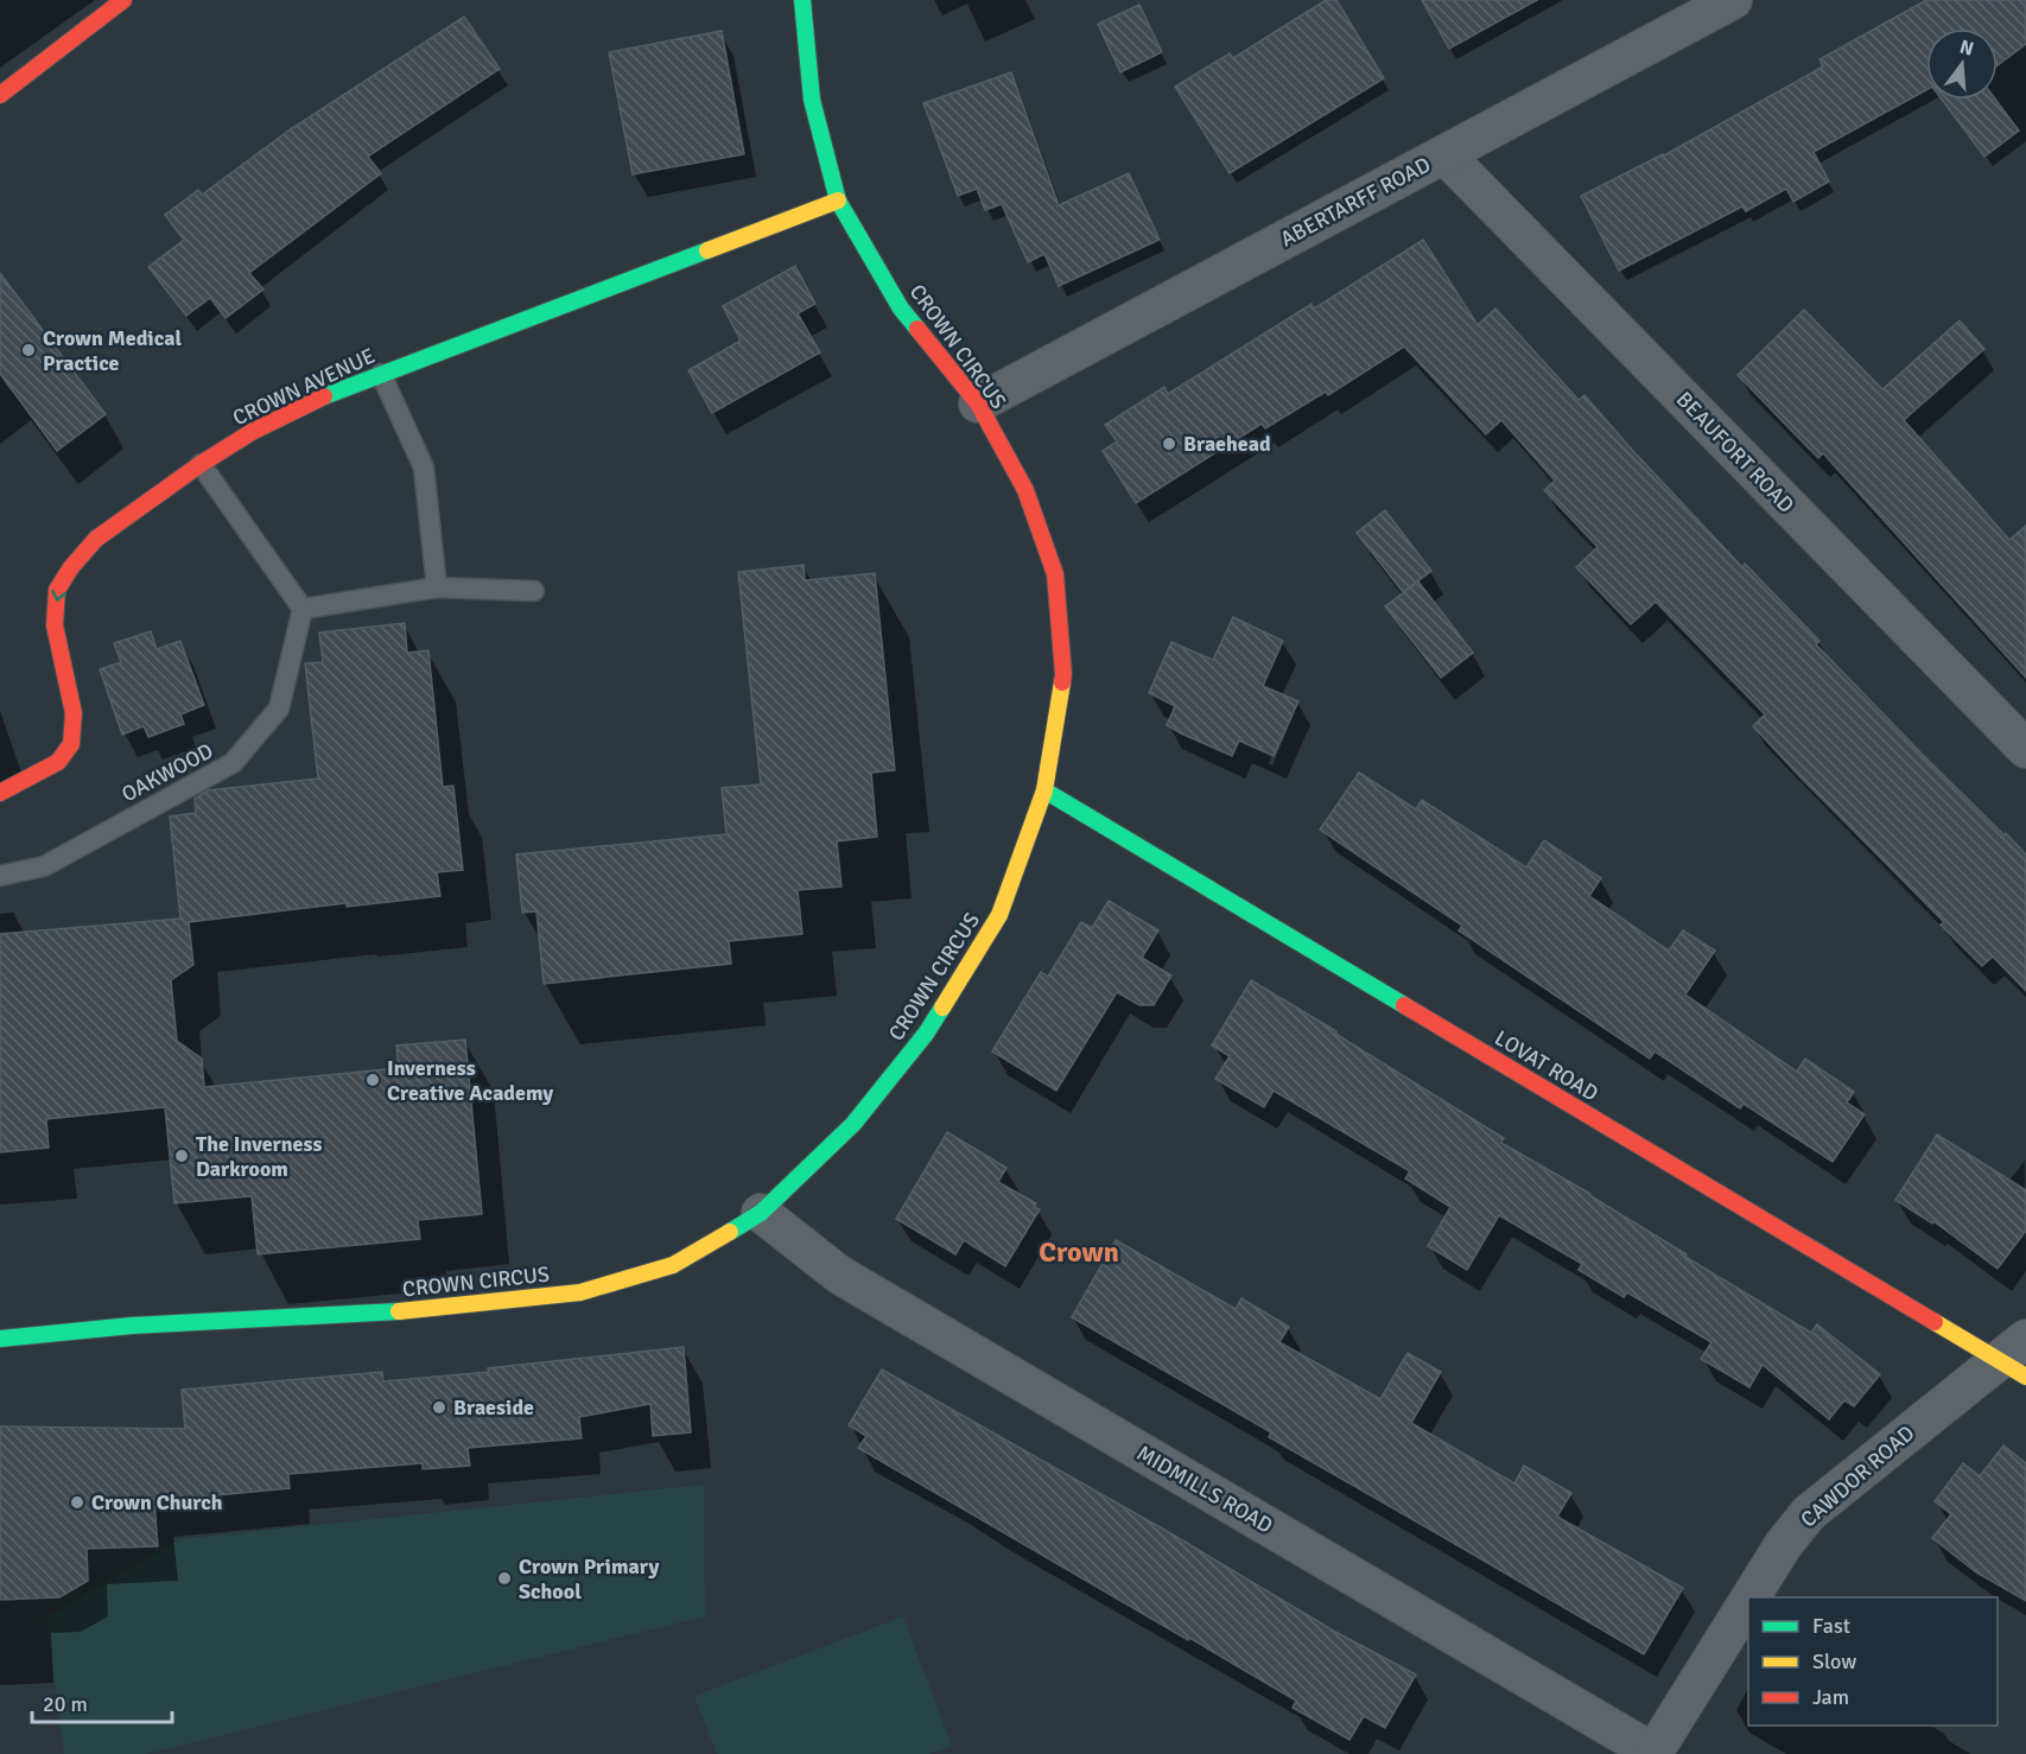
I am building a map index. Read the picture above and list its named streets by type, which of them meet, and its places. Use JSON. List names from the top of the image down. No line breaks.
{"streets":{"street":["ABERTARFF ROAD","CROWN CIRCUS","CROWN AVENUE","BEAUFORT ROAD","LOVAT ROAD","CAWDOR ROAD","MIDMILLS ROAD"],"lane":["OAKWOOD"]},"crossings":[["ABERTARFF ROAD","CROWN CIRCUS"],["ABERTARFF ROAD","BEAUFORT ROAD"],["CROWN CIRCUS","CROWN AVENUE"],["CROWN CIRCUS","LOVAT ROAD"],["CROWN CIRCUS","MIDMILLS ROAD"],["LOVAT ROAD","CAWDOR ROAD"],["CAWDOR ROAD","MIDMILLS ROAD"]],"districts":["Crown"],"places":["Crown Medical Practice","Braehead","Inverness Creative Academy","The Inverness Darkroom","Braeside","Crown Church","Crown Primary School"],"legend":["Fast","Slow","Jam"],"scale_bar":"20 m","north":"top"}
